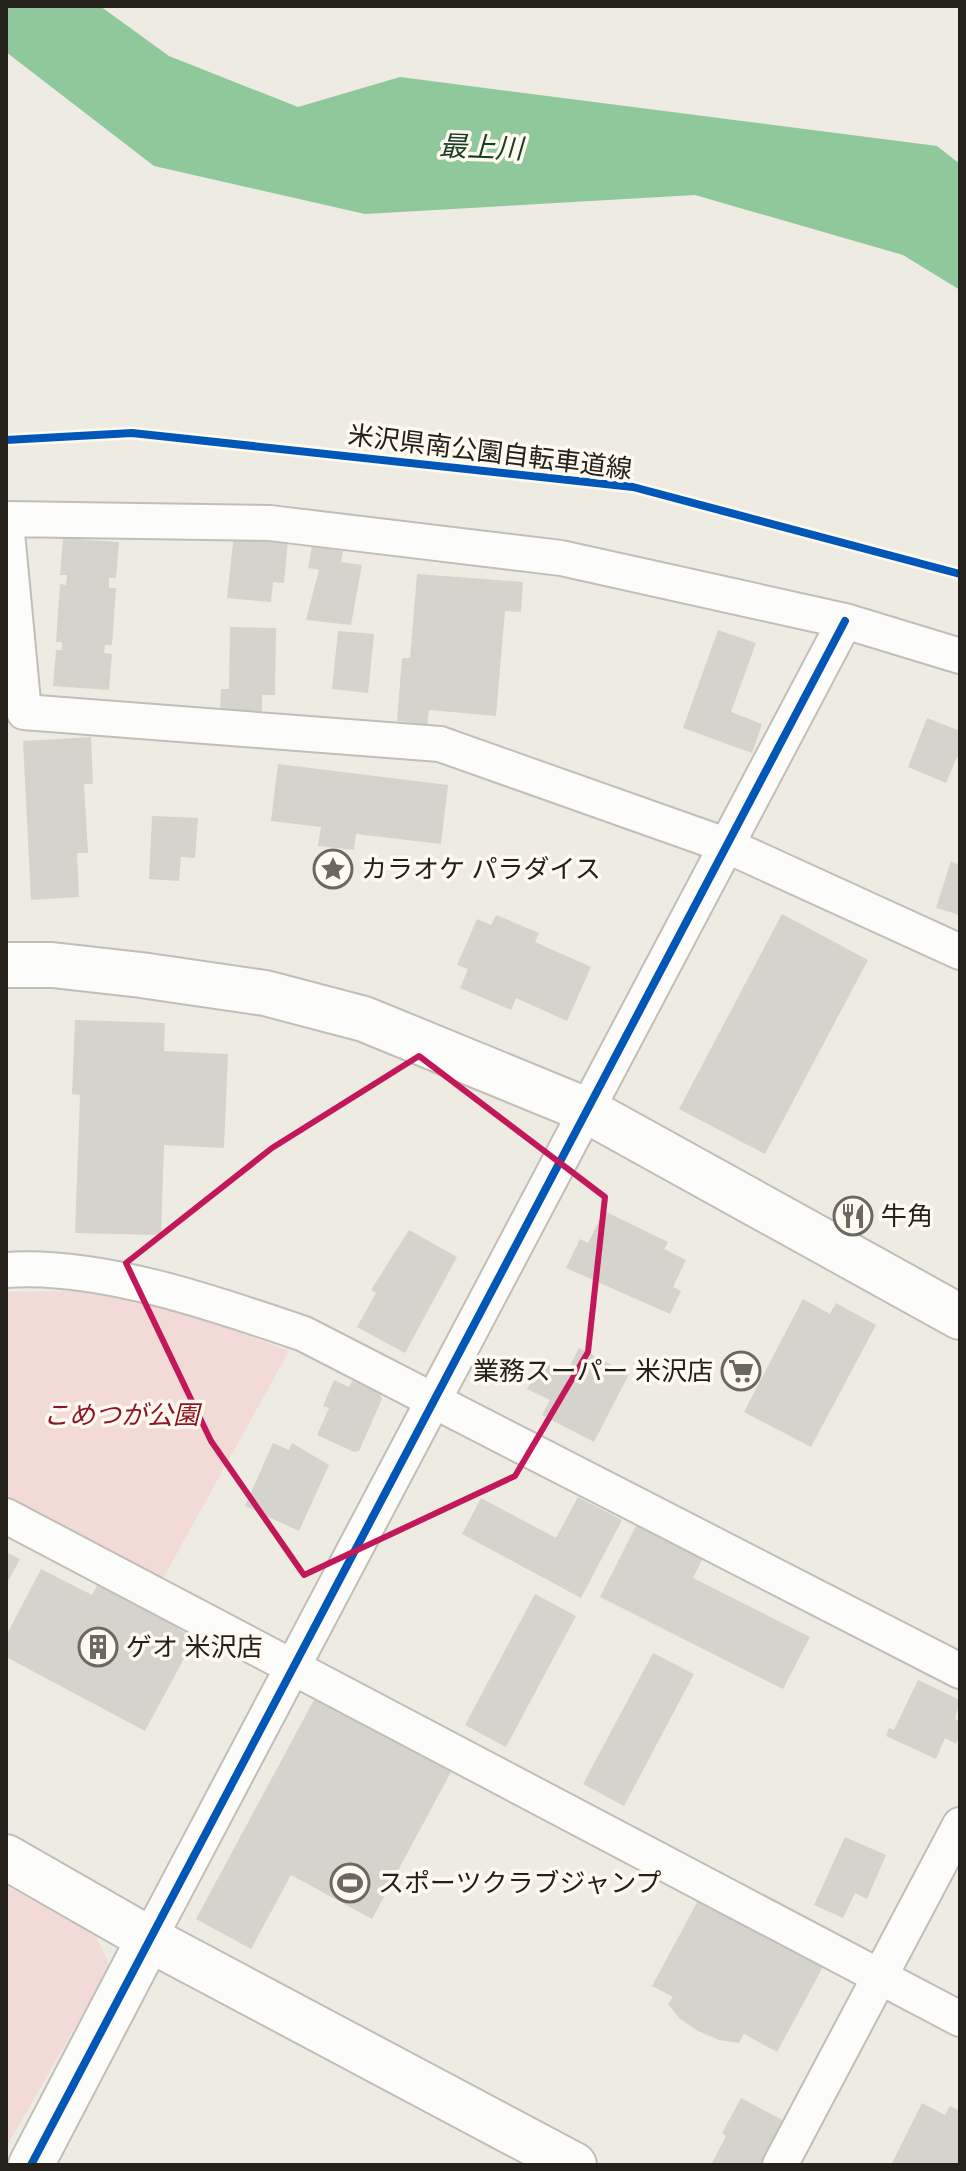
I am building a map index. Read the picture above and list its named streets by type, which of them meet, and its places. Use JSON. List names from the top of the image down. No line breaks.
{"streets":{"cycle path":["米沢県南公園自転車道線"]},"water":["最上川"],"parks":["こめつが公園"],"places":{"place":["カラオケ パラダイス"],"restaurant":["牛角"],"supermarket":["業務スーパー 米沢店"],"building":["ゲオ 米沢店"],"sports":["スポーツクラブジャンプ"]}}
